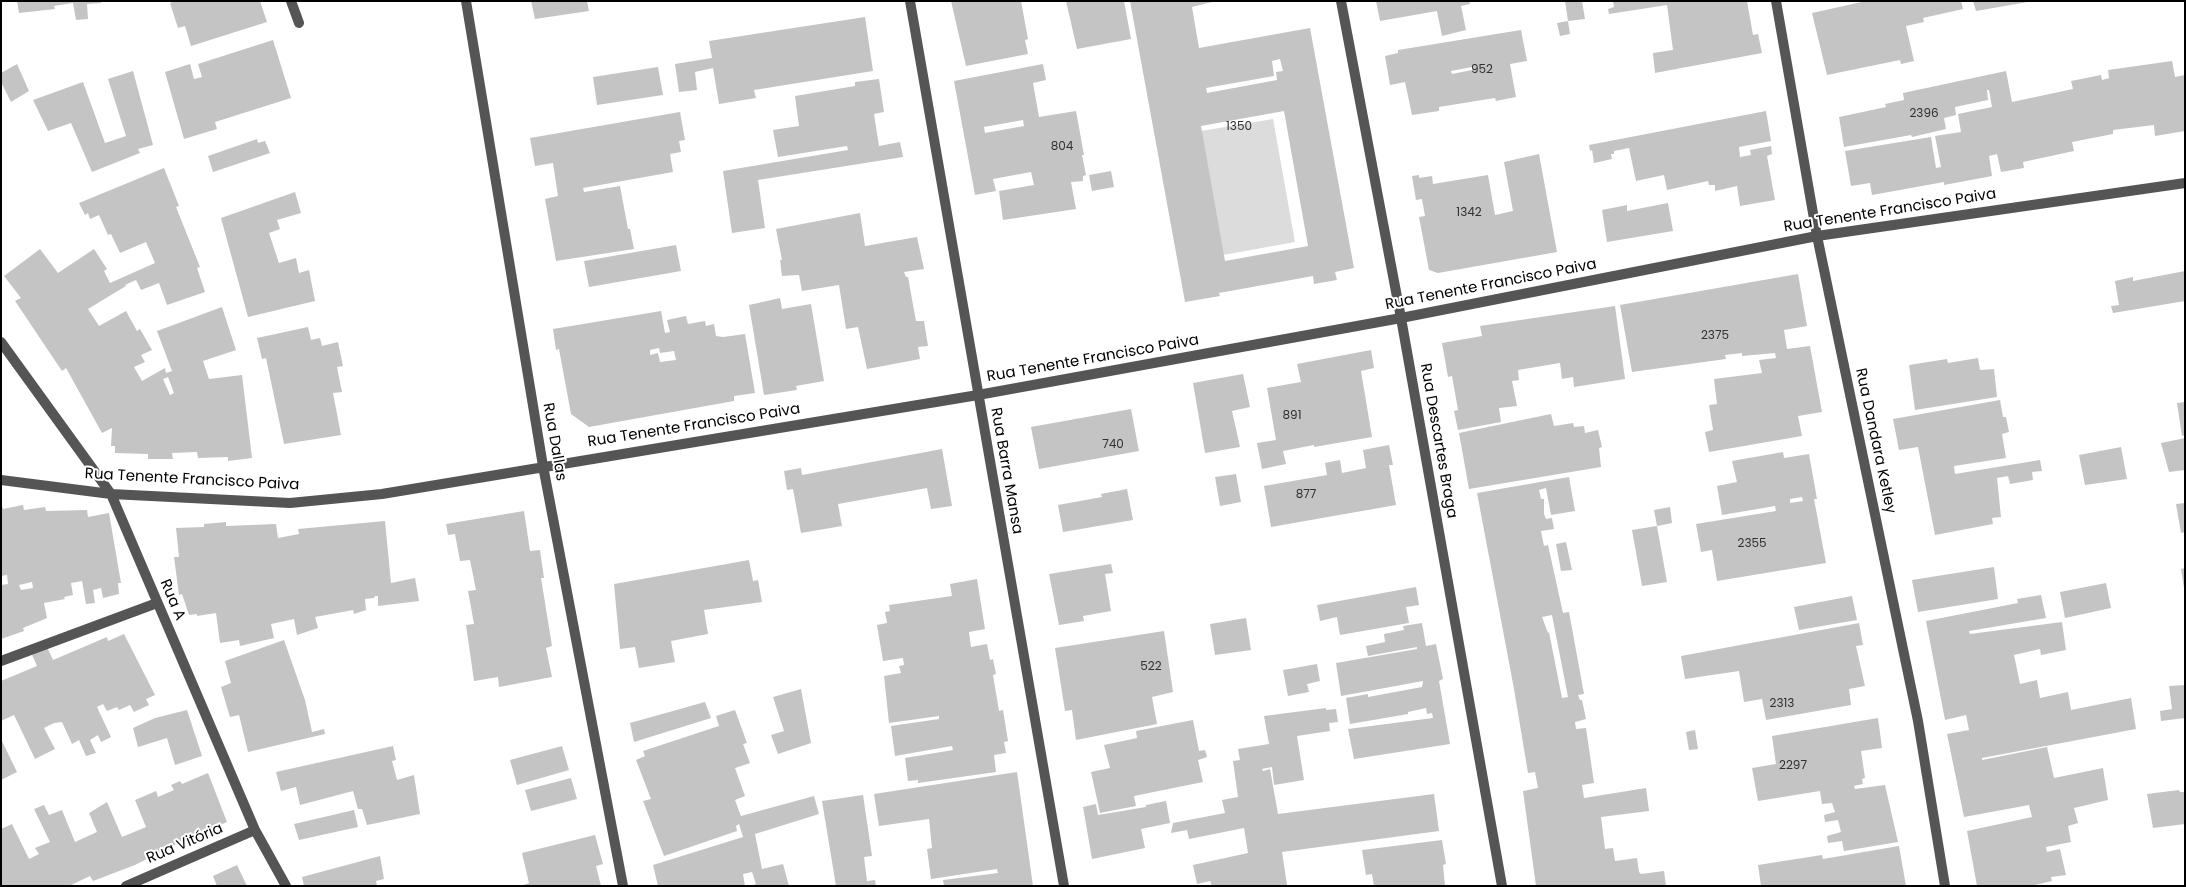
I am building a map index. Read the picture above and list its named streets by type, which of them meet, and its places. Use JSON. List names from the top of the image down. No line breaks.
{"streets":{"street":["Rua Tenente Francisco Paiva","Rua Descartes Braga","Rua Dandara Ketley","Rua Dallas","Rua Barra Mansa","Rua A","Rua Vitória"]},"crossings":[["Rua Tenente Francisco Paiva","Rua Descartes Braga"],["Rua Tenente Francisco Paiva","Rua Dandara Ketley"],["Rua Tenente Francisco Paiva","Rua Dallas"],["Rua Tenente Francisco Paiva","Rua Barra Mansa"],["Rua Tenente Francisco Paiva","Rua A"],["Rua A","Rua Vitória"]],"house_numbers":["952","2396","1350","804","1342","2375","891","740","877","2355","522","2313","2297"]}
